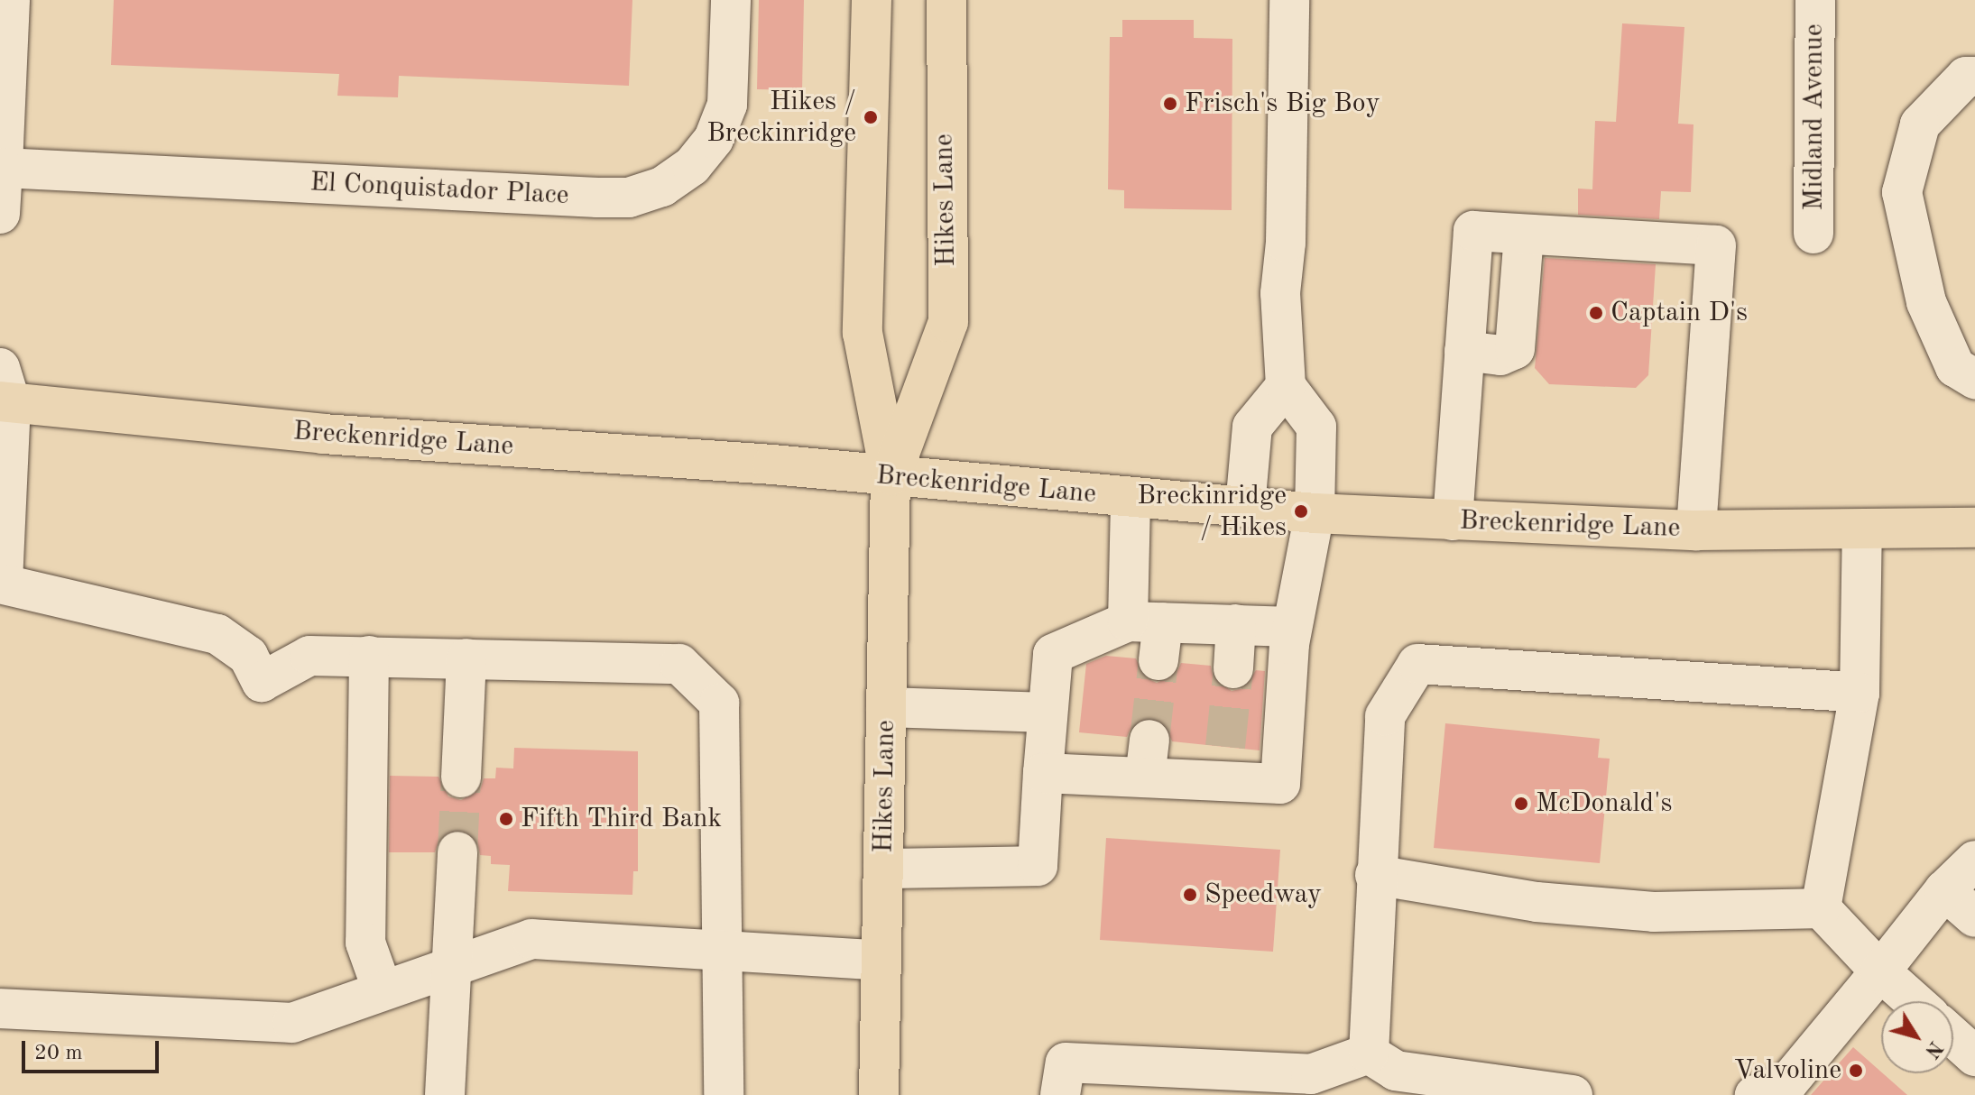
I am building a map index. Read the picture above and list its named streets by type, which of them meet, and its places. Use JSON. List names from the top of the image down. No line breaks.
{"streets":{"main road":["Hikes Lane","Breckenridge Lane"],"street":["Midland Avenue","El Conquistador Place"]},"crossings":[["Hikes Lane","Breckenridge Lane"]],"places":["Frisch's Big Boy","Hikes / Breckinridge","Captain D's","Breckinridge / Hikes","McDonald's","Fifth Third Bank","Speedway","Valvoline"],"scale_bar":"20 m","north":"bottom right"}
